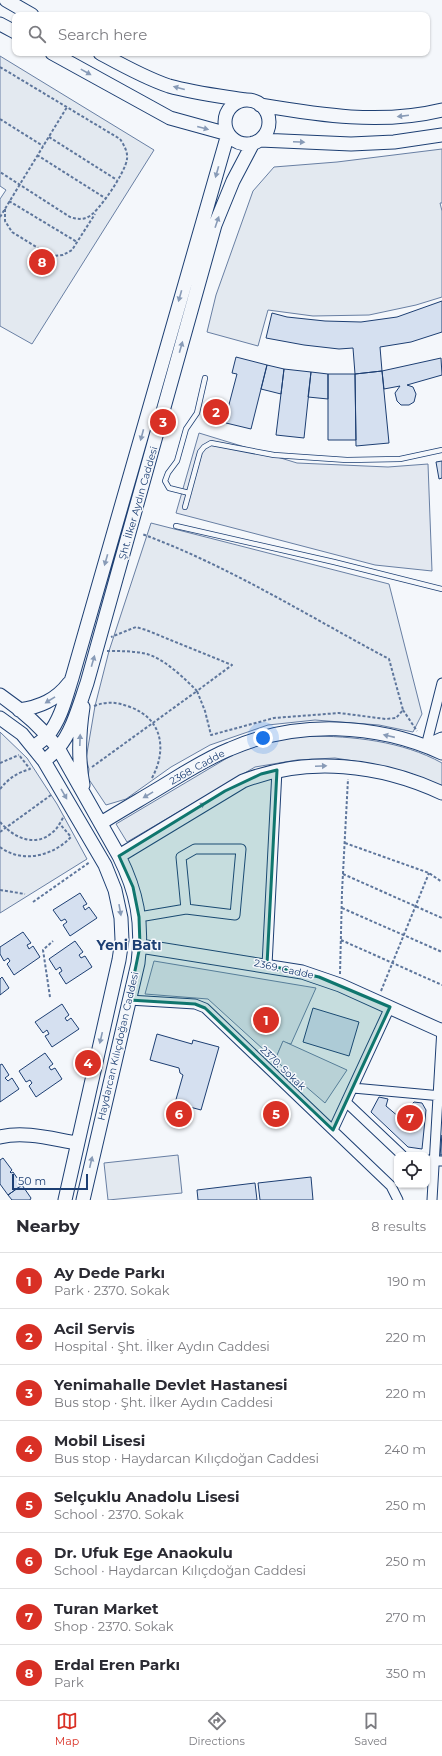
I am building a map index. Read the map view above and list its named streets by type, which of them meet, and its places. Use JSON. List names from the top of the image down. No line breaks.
{"streets":{"main road":["Şht. İlker Aydın Caddesi","2368. Cadde","2369. Cadde","Haydarcan Kılıçdoğan Caddesi"],"street":["2370. Sokak"]},"crossings":[["Şht. İlker Aydın Caddesi","Haydarcan Kılıçdoğan Caddesi"],["2368. Cadde","Haydarcan Kılıçdoğan Caddesi"],["2369. Cadde","Haydarcan Kılıçdoğan Caddesi"],["Haydarcan Kılıçdoğan Caddesi","2370. Sokak"]],"districts":["Yeni Batı"],"scale_bar":"50 m","page":{"search":"Search here","pins":["8","2","3","1","4","5","6","7"],"scale":"50 m","heading":["Nearby","8 results"],"list":[{"mark":"1","name":"Ay Dede Parkı","note":"Park · 2370. Sokak","value":"190 m"},{"mark":"2","name":"Acil Servis","note":"Hospital · Şht. İlker Aydın Caddesi","value":"220 m"},{"mark":"3","name":"Yenimahalle Devlet Hastanesi","note":"Bus stop · Şht. İlker Aydın Caddesi","value":"220 m"},{"mark":"4","name":"Mobil Lisesi","note":"Bus stop · Haydarcan Kılıçdoğan Caddesi","value":"240 m"},{"mark":"5","name":"Selçuklu Anadolu Lisesi","note":"School · 2370. Sokak","value":"250 m"},{"mark":"6","name":"Dr. Ufuk Ege Anaokulu","note":"School · Haydarcan Kılıçdoğan Caddesi","value":"250 m"},{"mark":"7","name":"Turan Market","note":"Shop · 2370. Sokak","value":"270 m"},{"mark":"8","name":"Erdal Eren Parkı","note":"Park","value":"350 m"}],"nav":["Map","Directions","Saved"]}}
